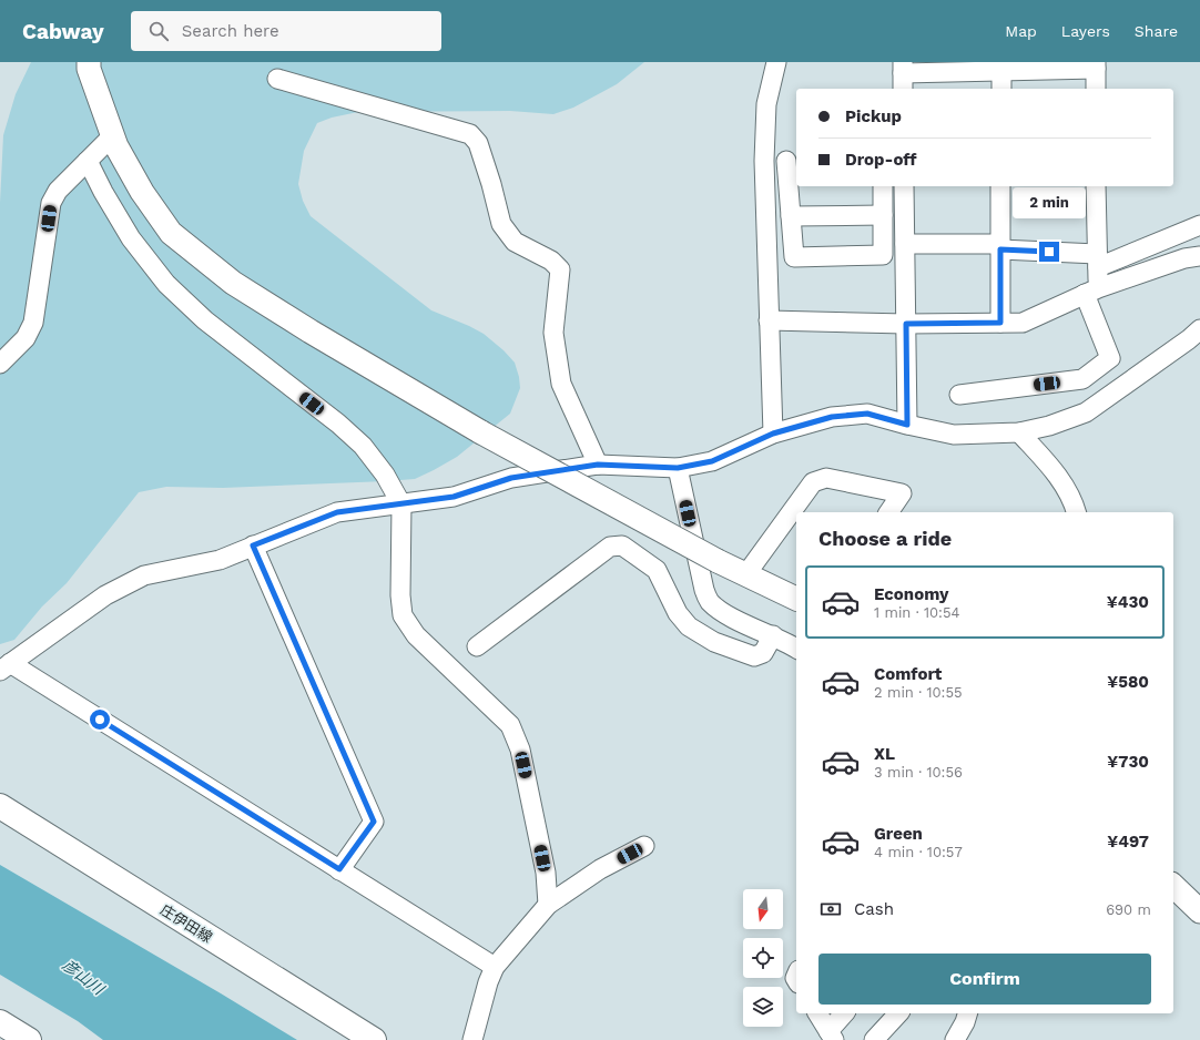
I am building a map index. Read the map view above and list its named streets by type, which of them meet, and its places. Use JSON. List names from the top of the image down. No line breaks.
{"streets":{"main road":["庄伊田線"]},"water":["彦山川"],"north":"bottom","page":{"header":"Cabway","search":"Search here","nav":["Map","Layers","Share"],"banner":["Pickup","Drop-off"],"bubble":"2 min","heading":"Choose a ride","list":[{"name":"Economy","note":"1 min · 10:54","value":"¥430"},{"name":"Comfort","note":"2 min · 10:55","value":"¥580"},{"name":"XL","note":"3 min · 10:56","value":"¥730"},{"name":"Green","note":"4 min · 10:57","value":"¥497"}],"pay":["Cash","690 m"],"buttons":"Confirm"}}
